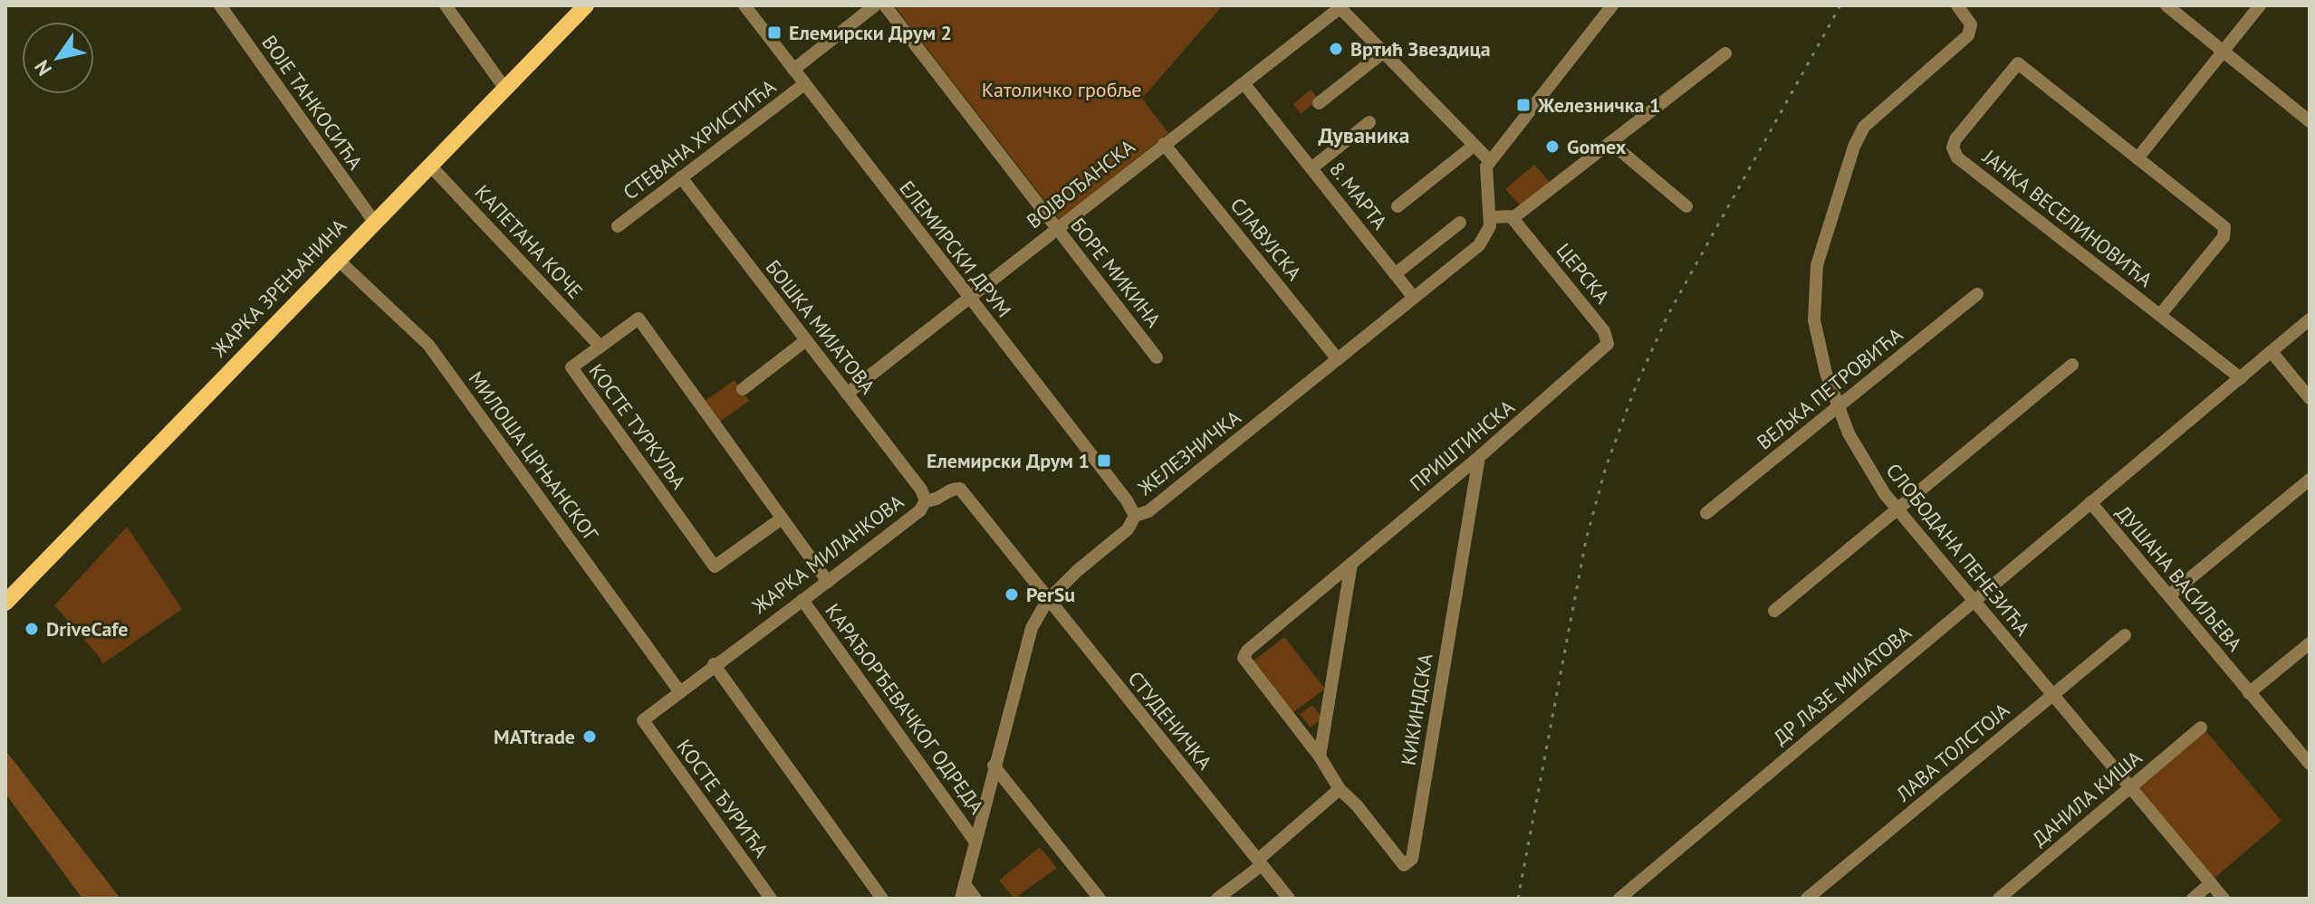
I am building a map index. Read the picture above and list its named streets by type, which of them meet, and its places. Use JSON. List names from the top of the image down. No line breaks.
{"streets":{"main road":["ЖАРКА ЗРЕЊАНИНА"],"street":["ВОЈЕ ТАНКОСИЋА","СТЕВАНА ХРИСТИЋА","ВОЈВОЂАНСКА","8. МАРТА","ЈАНКА ВЕСЕЛИНОВИЋА","СЛАВУЈСКА","КАПЕТАНА КОЧЕ","ЕЛЕМИРСКИ ДРУМ","БОРЕ МИКИНА","ЦЕРСКА","БОШКА МИЈАТОВА","ВЕЉКА ПЕТРОВИЋА","КОСТЕ ТУРКУЉА","ПРИШТИНСКА","ЖЕЛЕЗНИЧКА","МИЛОША ЦРЊАНСКОГ","СЛОБОДАНА ПЕНЕЗИЋА","ЖАРКА МИЛАНКОВА","ДУШАНА ВАСИЉЕВА","ДР ЛАЗЕ МИЈАТОВА","КАРАЂОРЂЕВАЧКОГ ОДРЕДА","КИКИНДСКА","СТУДЕНИЧКА","ЛАВА ТОЛСТОЈА","КОСТЕ ЂУРИЋА","ДАНИЛА КИША"]},"crossings":[["ВОЈЕ ТАНКОСИЋА","ЖАРКА ЗРЕЊАНИНА"],["СТЕВАНА ХРИСТИЋА","ЕЛЕМИРСКИ ДРУМ"],["СТЕВАНА ХРИСТИЋА","БОШКА МИЈАТОВА"],["ВОЈВОЂАНСКА","8. МАРТА"],["ВОЈВОЂАНСКА","СЛАВУЈСКА"],["ВОЈВОЂАНСКА","ЕЛЕМИРСКИ ДРУМ"],["ВОЈВОЂАНСКА","БОРЕ МИКИНА"],["ВОЈВОЂАНСКА","БОШКА МИЈАТОВА"],["8. МАРТА","ЖЕЛЕЗНИЧКА"],["ЈАНКА ВЕСЕЛИНОВИЋА","ДУШАНА ВАСИЉЕВА"],["СЛАВУЈСКА","ЖЕЛЕЗНИЧКА"],["КАПЕТАНА КОЧЕ","ЖАРКА ЗРЕЊАНИНА"],["КАПЕТАНА КОЧЕ","КОСТЕ ТУРКУЉА"],["ЕЛЕМИРСКИ ДРУМ","ЖЕЛЕЗНИЧКА"],["ЦЕРСКА","ПРИШТИНСКА"],["ЖАРКА ЗРЕЊАНИНА","МИЛОША ЦРЊАНСКОГ"],["БОШКА МИЈАТОВА","ЖАРКА МИЛАНКОВА"],["ВЕЉКА ПЕТРОВИЋА","СЛОБОДАНА ПЕНЕЗИЋА"],["КОСТЕ ТУРКУЉА","ЖАРКА МИЛАНКОВА"],["ПРИШТИНСКА","КИКИНДСКА"],["ЖЕЛЕЗНИЧКА","ЖАРКА МИЛАНКОВА"],["ЖЕЛЕЗНИЧКА","КАРАЂОРЂЕВАЧКОГ ОДРЕДА"],["ЖЕЛЕЗНИЧКА","СТУДЕНИЧКА"],["МИЛОША ЦРЊАНСКОГ","ЖАРКА МИЛАНКОВА"],["СЛОБОДАНА ПЕНЕЗИЋА","ДР ЛАЗЕ МИЈАТОВА"],["СЛОБОДАНА ПЕНЕЗИЋА","ЛАВА ТОЛСТОЈА"],["СЛОБОДАНА ПЕНЕЗИЋА","ДАНИЛА КИША"],["ЖАРКА МИЛАНКОВА","КАРАЂОРЂЕВАЧКОГ ОДРЕДА"],["ЖАРКА МИЛАНКОВА","СТУДЕНИЧКА"],["ЖАРКА МИЛАНКОВА","КОСТЕ ЂУРИЋА"],["ДУШАНА ВАСИЉЕВА","ДР ЛАЗЕ МИЈАТОВА"]],"districts":["Дуваника"],"parks":["Католичко гробље"],"places":{"transit":["Елемирски Друм 2","Железничка 1","Елемирски Друм 1"],"other":["Вртић Звездица","Gomex","PerSu","DriveCafe","MATtrade"]},"north":"bottom left"}
